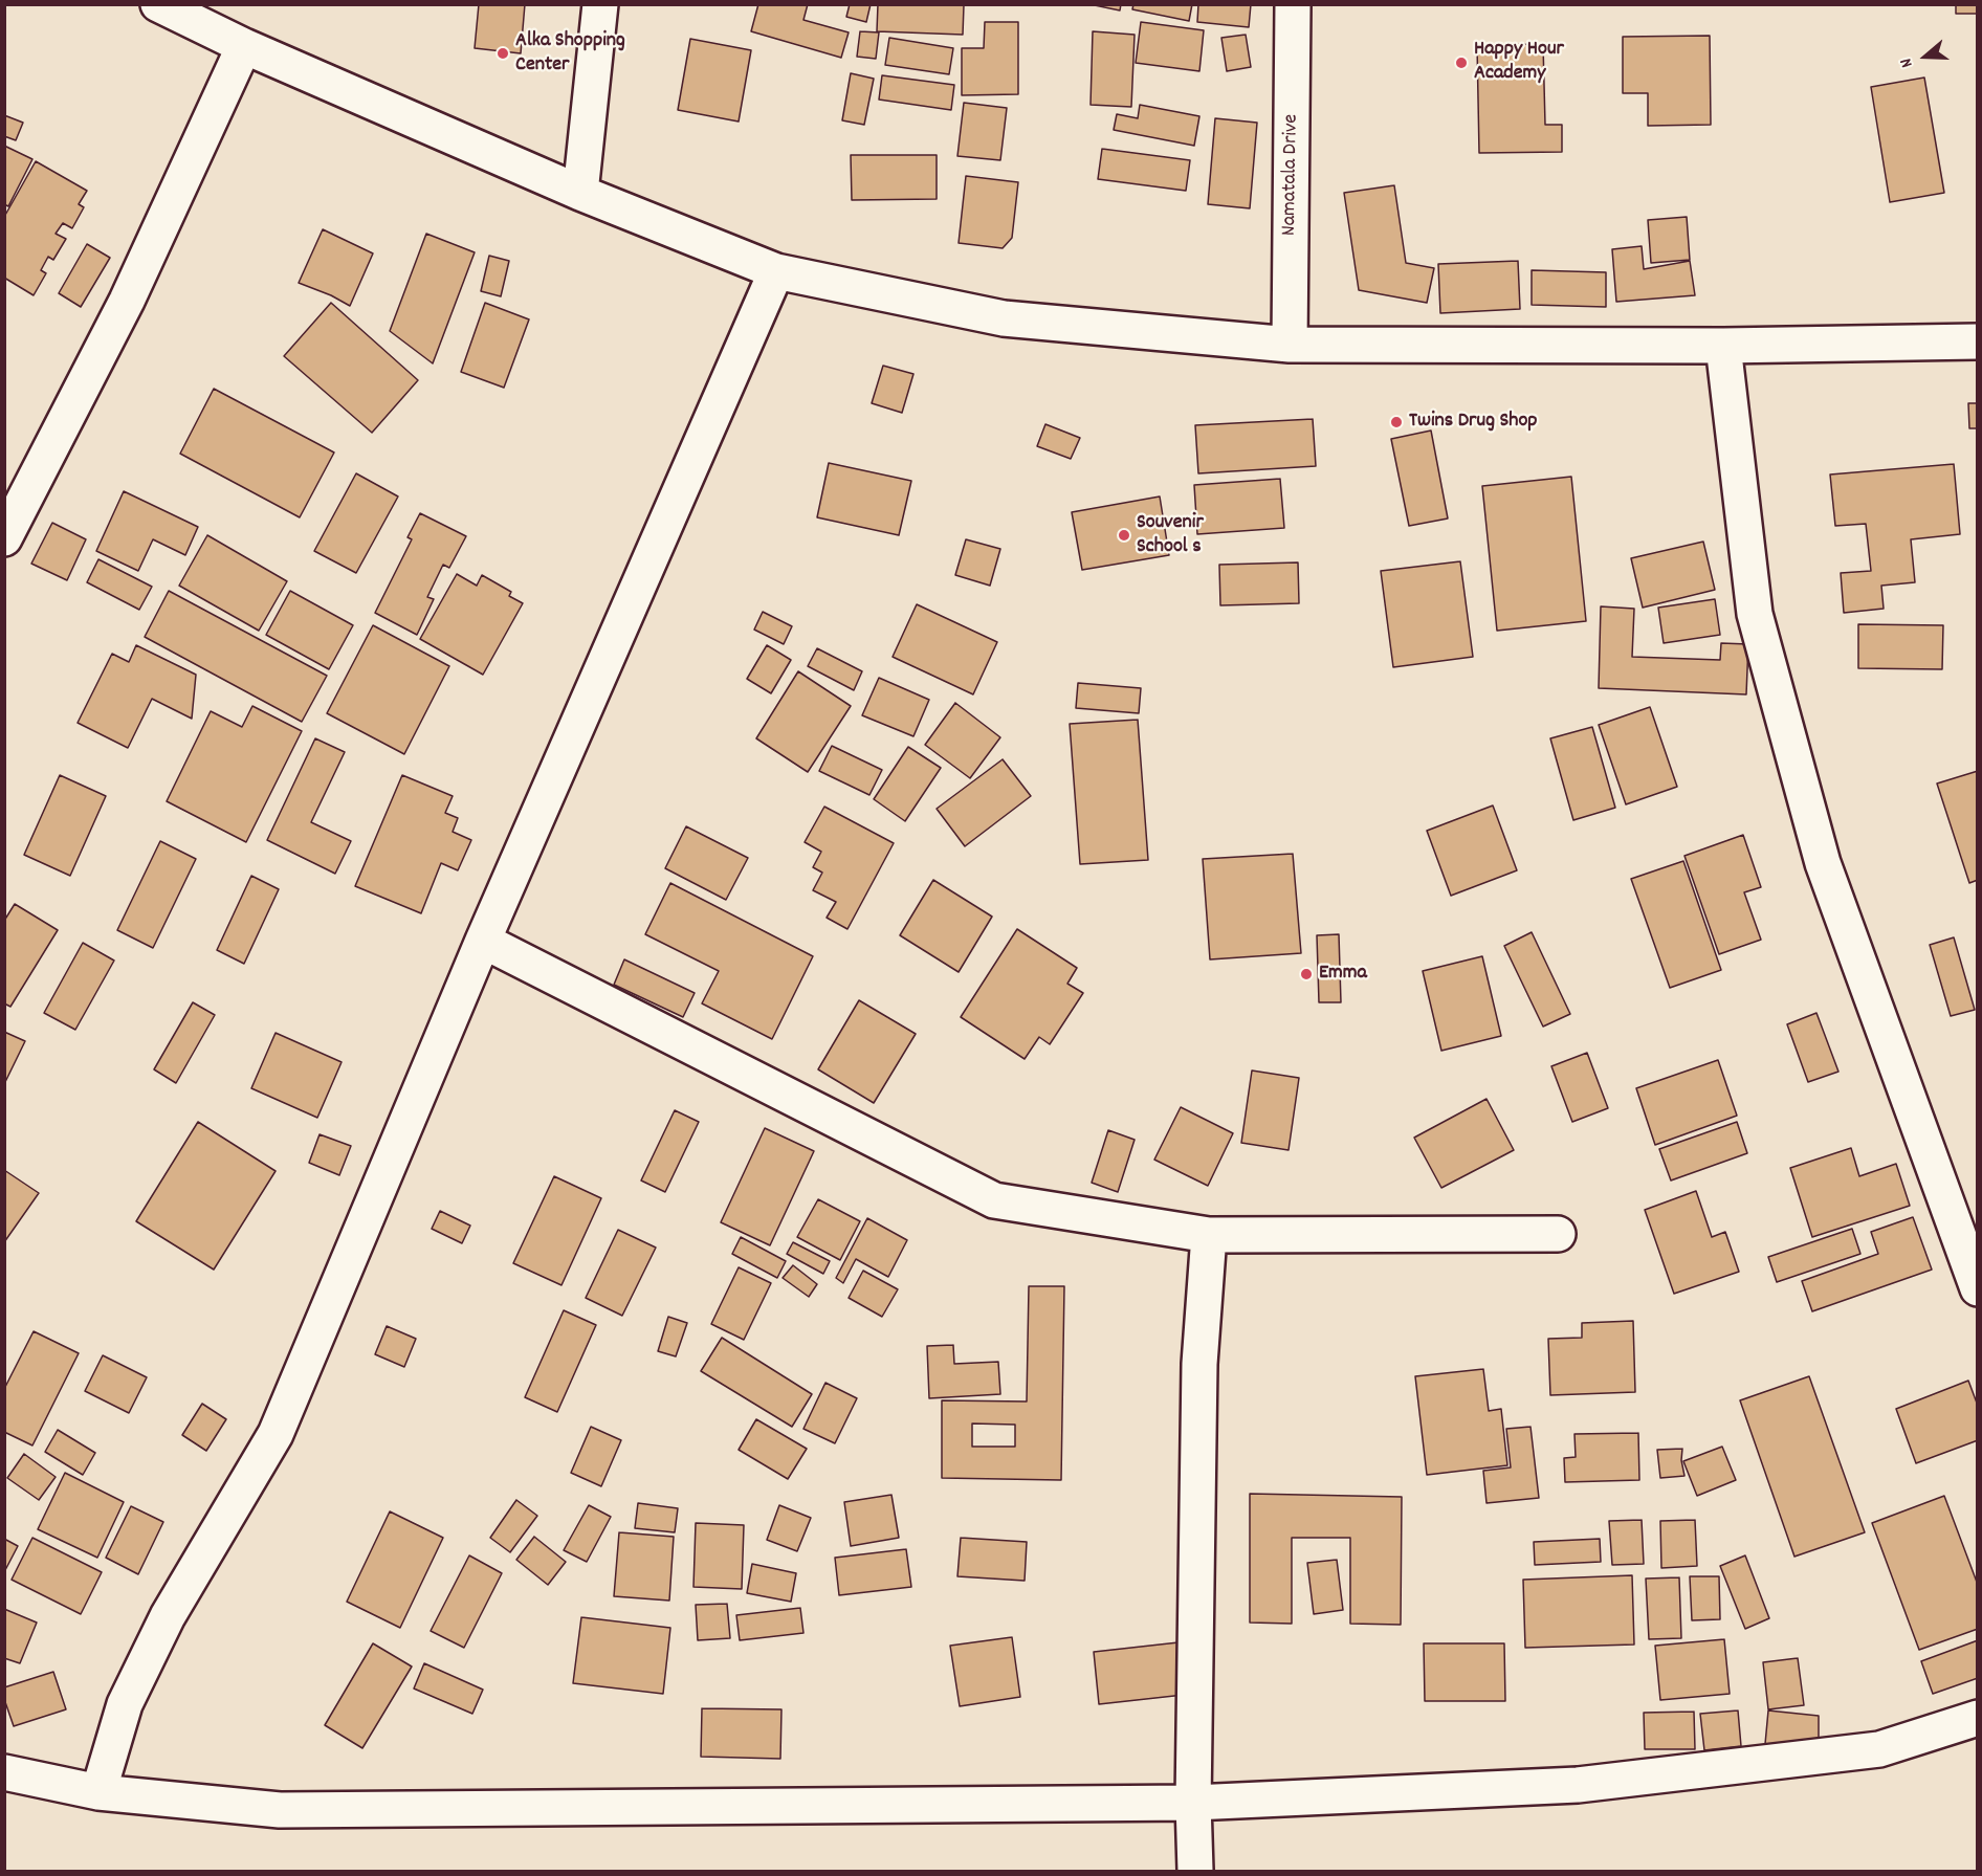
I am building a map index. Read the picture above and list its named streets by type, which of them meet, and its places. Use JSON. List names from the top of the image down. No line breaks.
{"streets":{"street":["Namatala Drive"]},"places":["Alka Shopping Center","Happy Hour Academy","Twins Drug Shop","Souvenir School s","Emma"],"north":"left"}
